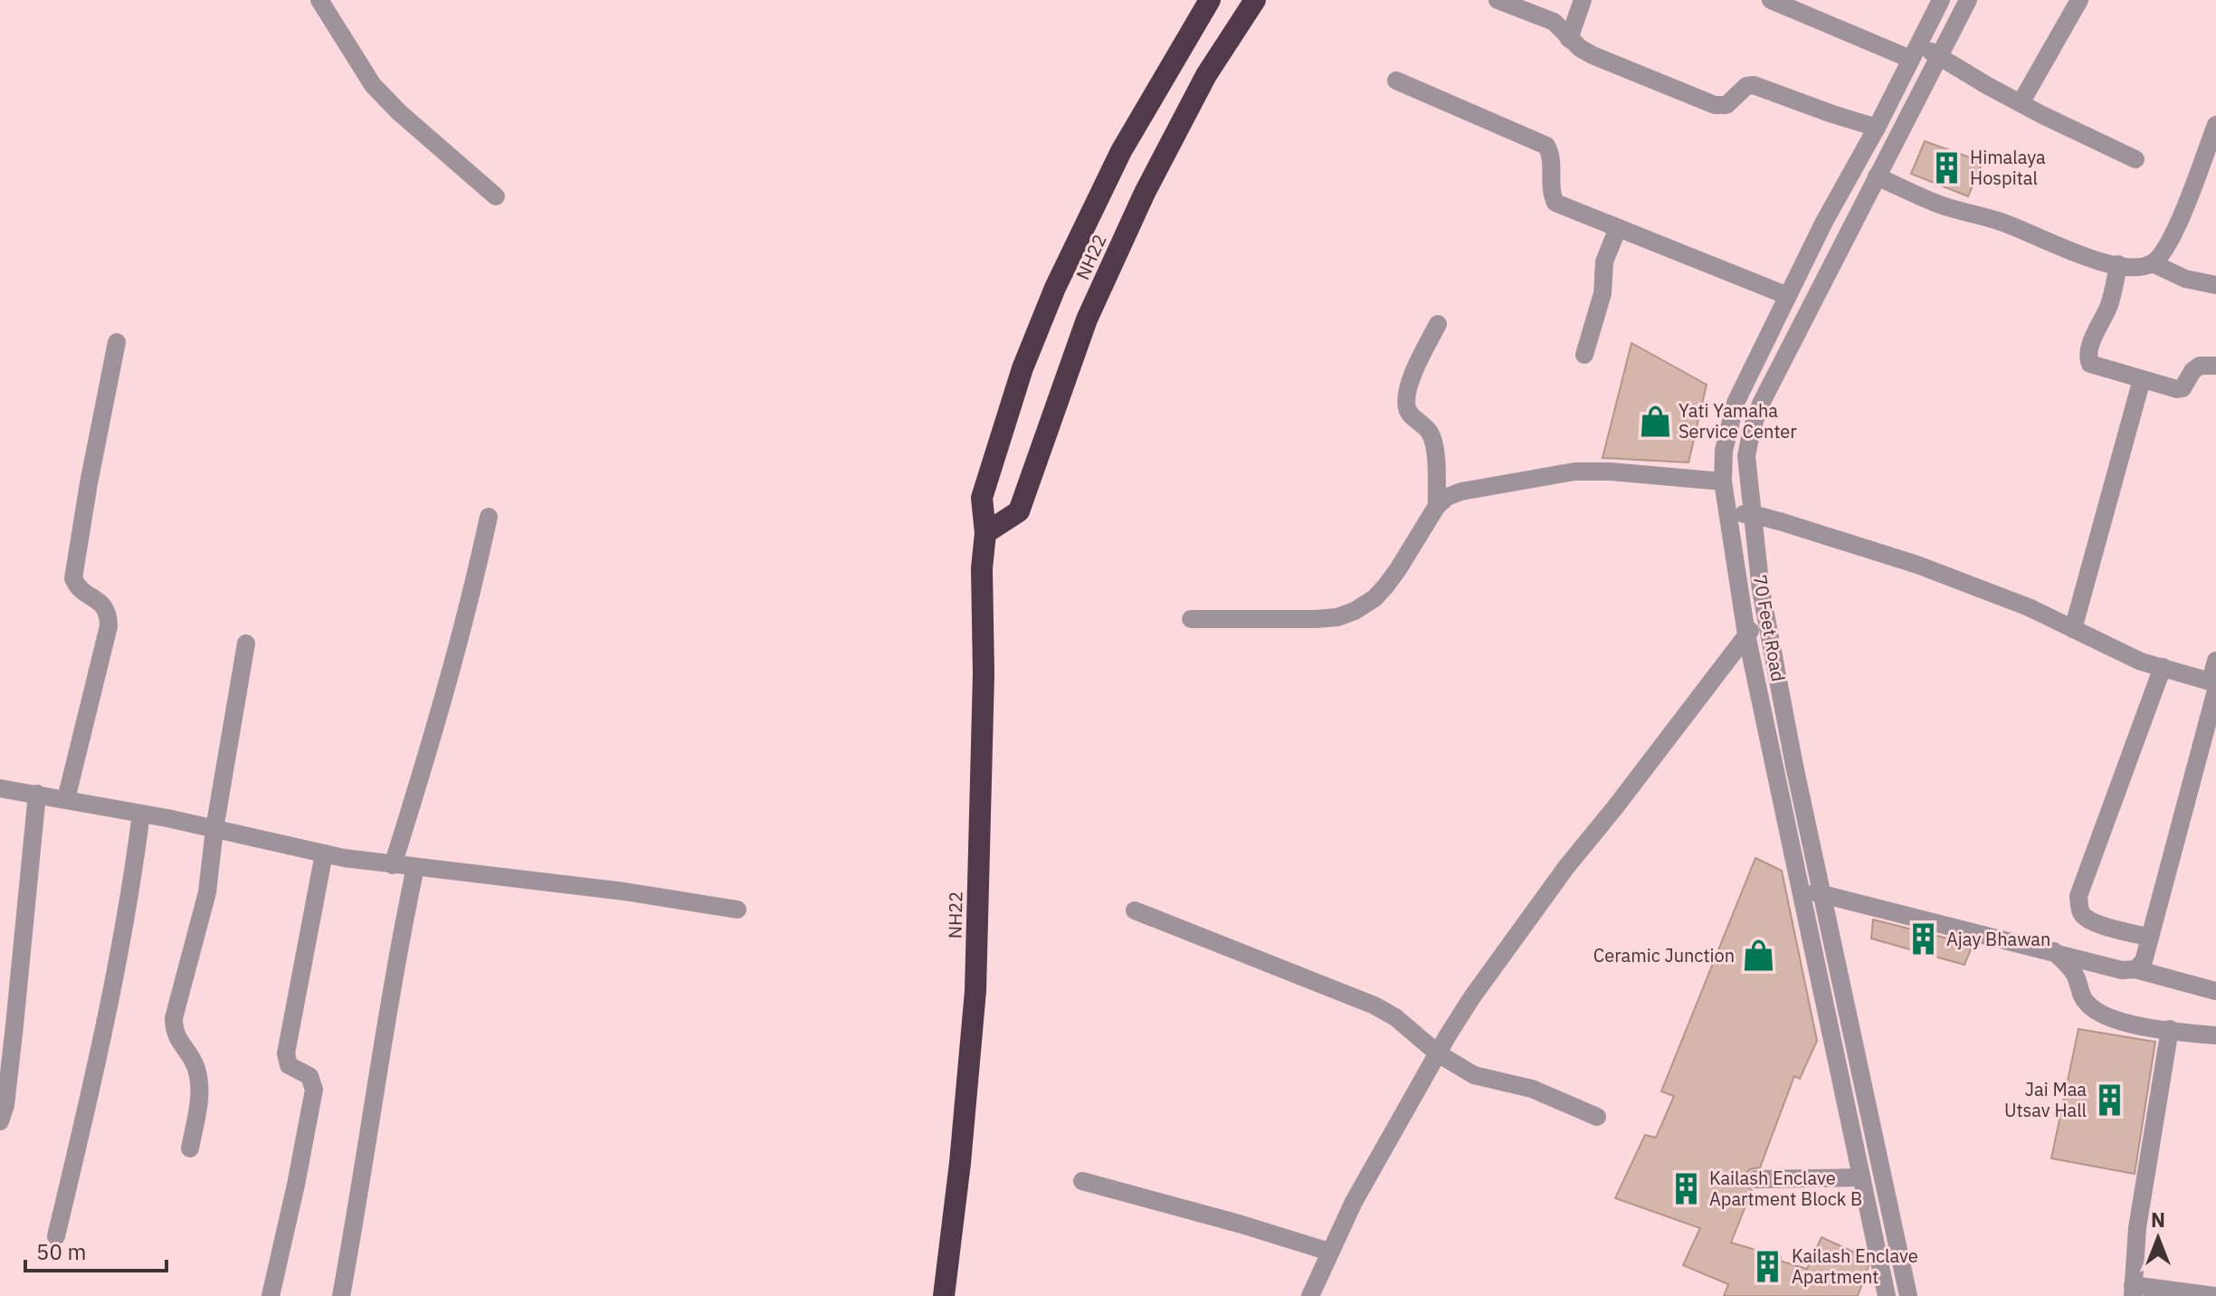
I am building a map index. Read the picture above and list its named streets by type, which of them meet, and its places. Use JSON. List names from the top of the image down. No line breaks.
{"streets":{"highway":["NH22"],"street":["70 Feet Road"]},"places":{"building":["Himalaya Hospital","Ajay Bhawan","Jai Maa Utsav Hall","Kailash Enclave Apartment Block B","Kailash Enclave Apartment"],"shop":["Yati Yamaha Service Center","Ceramic Junction"]},"scale_bar":"50 m","north":"top"}
